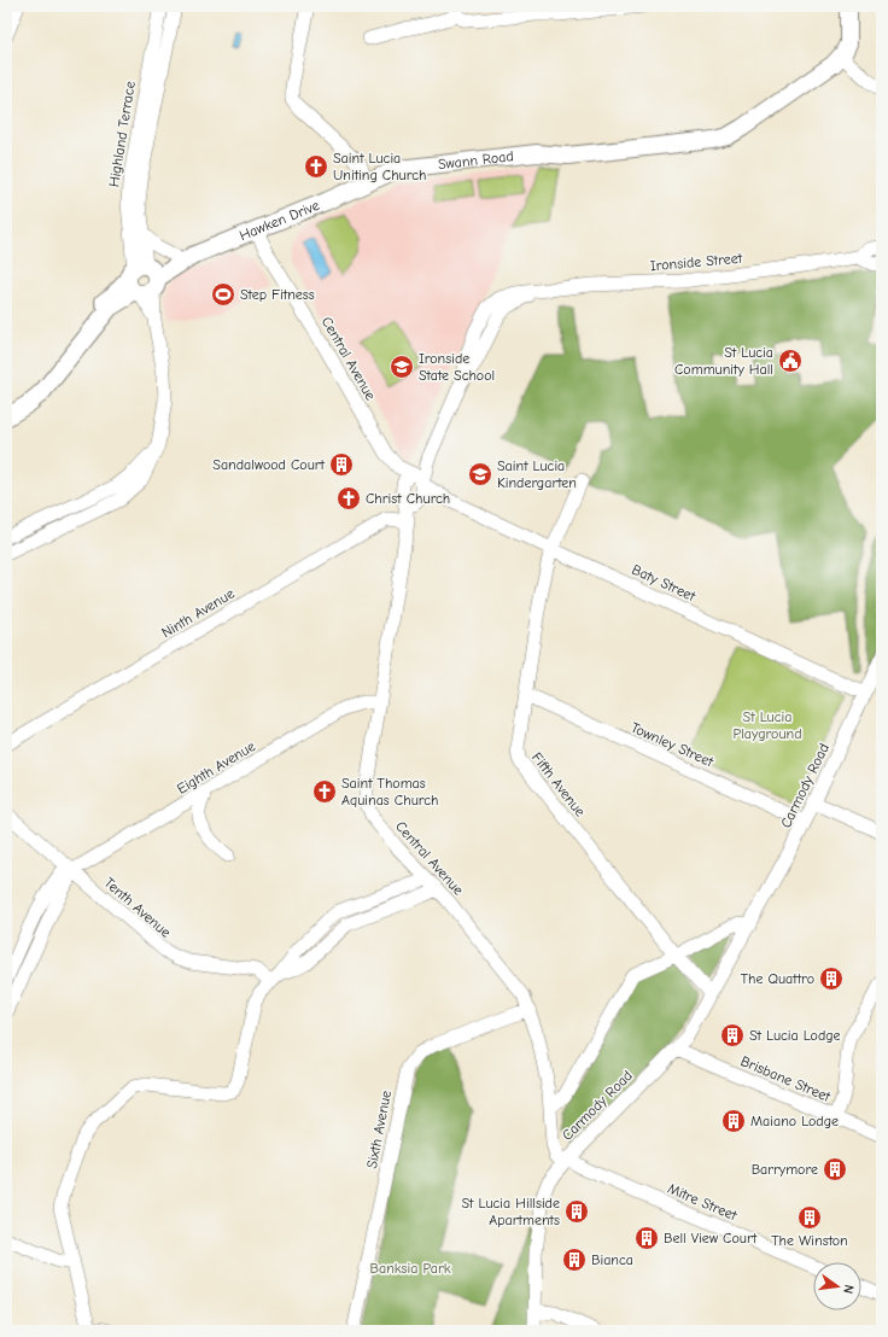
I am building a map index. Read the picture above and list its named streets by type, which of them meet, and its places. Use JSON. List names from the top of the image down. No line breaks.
{"streets":{"main road":["Swann Road","Hawken Drive"],"street":["Highland Terrace","Ironside Street","Central Avenue","Baty Street","Ninth Avenue","Townley Street","Eighth Avenue","Fifth Avenue","Carmody Road","Tenth Avenue","Brisbane Street","Sixth Avenue","Mitre Street"]},"crossings":[["Highland Terrace","Hawken Drive"],["Swann Road","Hawken Drive"],["Hawken Drive","Central Avenue"],["Ironside Street","Central Avenue"],["Ironside Street","Baty Street"],["Central Avenue","Baty Street"],["Central Avenue","Ninth Avenue"],["Central Avenue","Eighth Avenue"],["Central Avenue","Carmody Road"],["Central Avenue","Sixth Avenue"],["Central Avenue","Mitre Street"],["Baty Street","Fifth Avenue"],["Baty Street","Carmody Road"],["Townley Street","Fifth Avenue"],["Townley Street","Carmody Road"],["Eighth Avenue","Tenth Avenue"],["Fifth Avenue","Carmody Road"],["Carmody Road","Brisbane Street"],["Carmody Road","Mitre Street"]],"parks":["St Lucia Playground","Banksia Park"],"places":{"church":["Saint Lucia Uniting Church","Christ Church","Saint Thomas Aquinas Church"],"sports":["Step Fitness"],"public building":["St Lucia Community Hall"],"school or university":["Ironside State School","Saint Lucia Kindergarten"],"building":["Sandalwood Court","The Quattro","St Lucia Lodge","Maiano Lodge","Barrymore","St Lucia Hillside Apartments","The Winston","Bell View Court","Bianca"]},"north":"right"}
